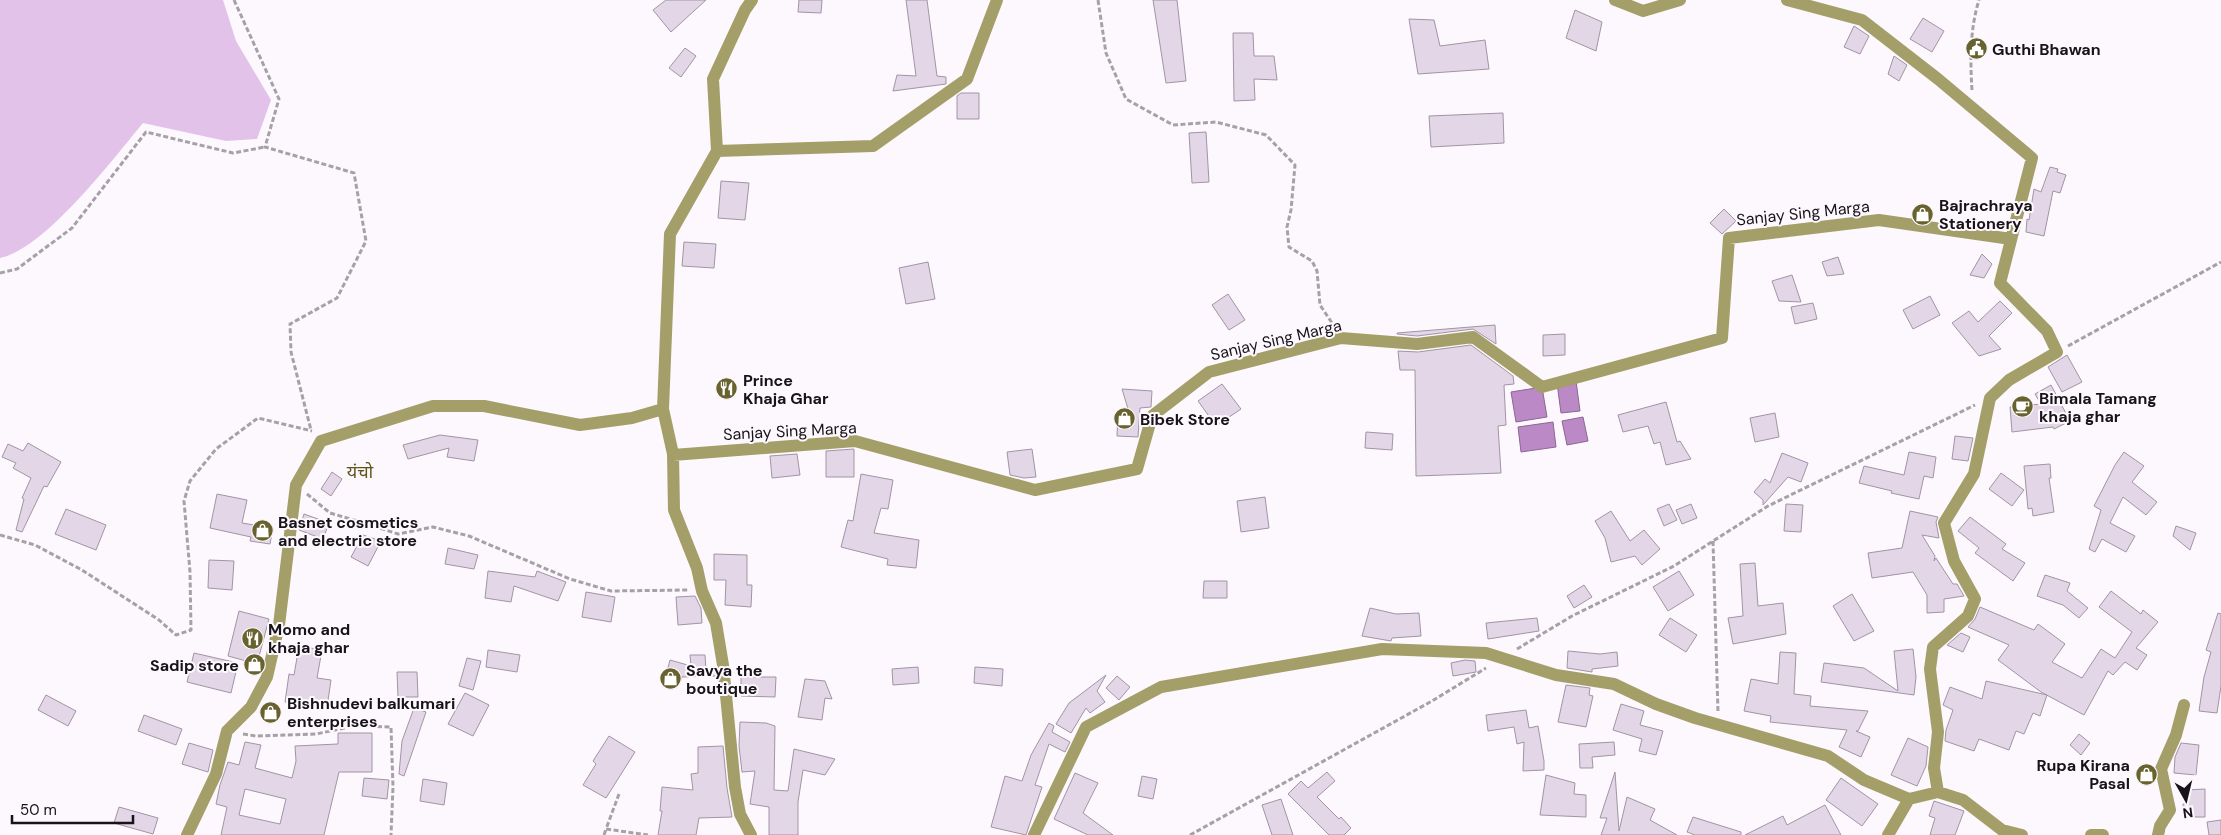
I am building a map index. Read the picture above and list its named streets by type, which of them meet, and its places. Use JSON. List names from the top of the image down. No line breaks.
{"streets":{"street":["Sanjay Sing Marga"]},"districts":["यंचो"],"places":{"public building":["Guthi Bhawan"],"shop":["Bajrachraya Stationery","Bibek Store","Basnet cosmetics and electric store","Sadip store","Savya the boutique","Bishnudevi balkumari enterprises","Rupa Kirana Pasal"],"restaurant":["Prince Khaja Ghar","Momo and khaja ghar"],"cafe":["Bimala Tamang khaja ghar"]},"scale_bar":"50 m","north":"bottom"}
